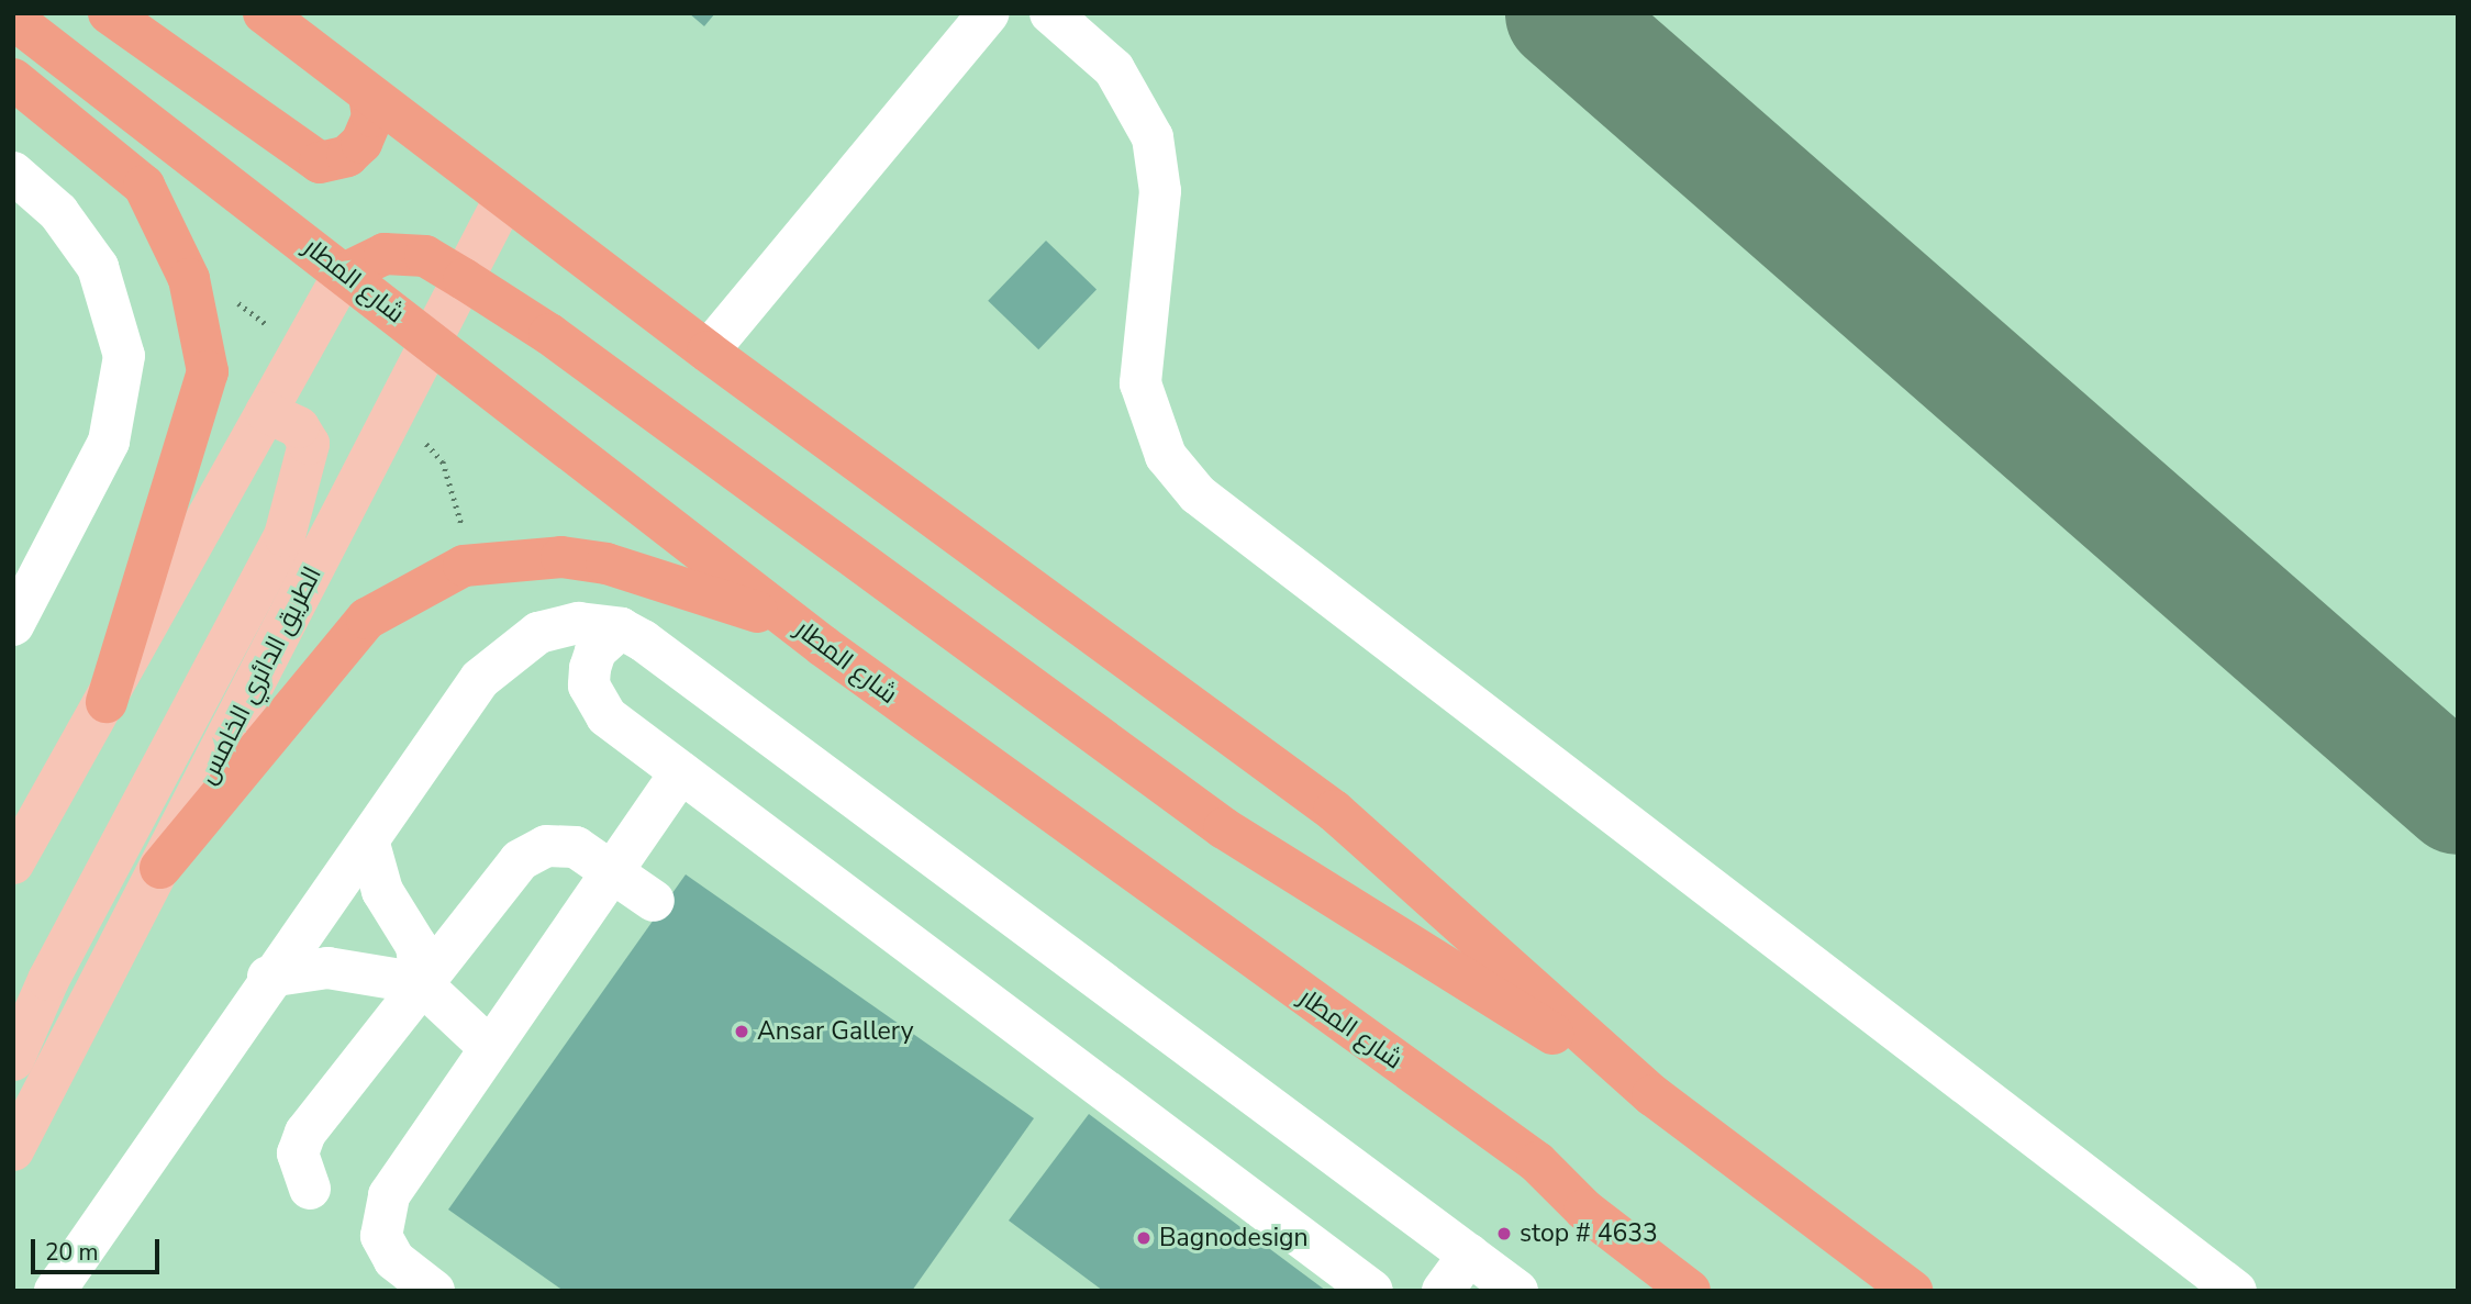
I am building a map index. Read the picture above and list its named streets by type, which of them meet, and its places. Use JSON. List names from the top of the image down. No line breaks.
{"streets":{"highway":["شارع المطار"],"main road":["الطريق الدائري الخامس"]},"crossings":[["شارع المطار","الطريق الدائري الخامس"]],"places":["Ansar Gallery","stop # 4633","Bagnodesign"],"scale_bar":"20 m"}
